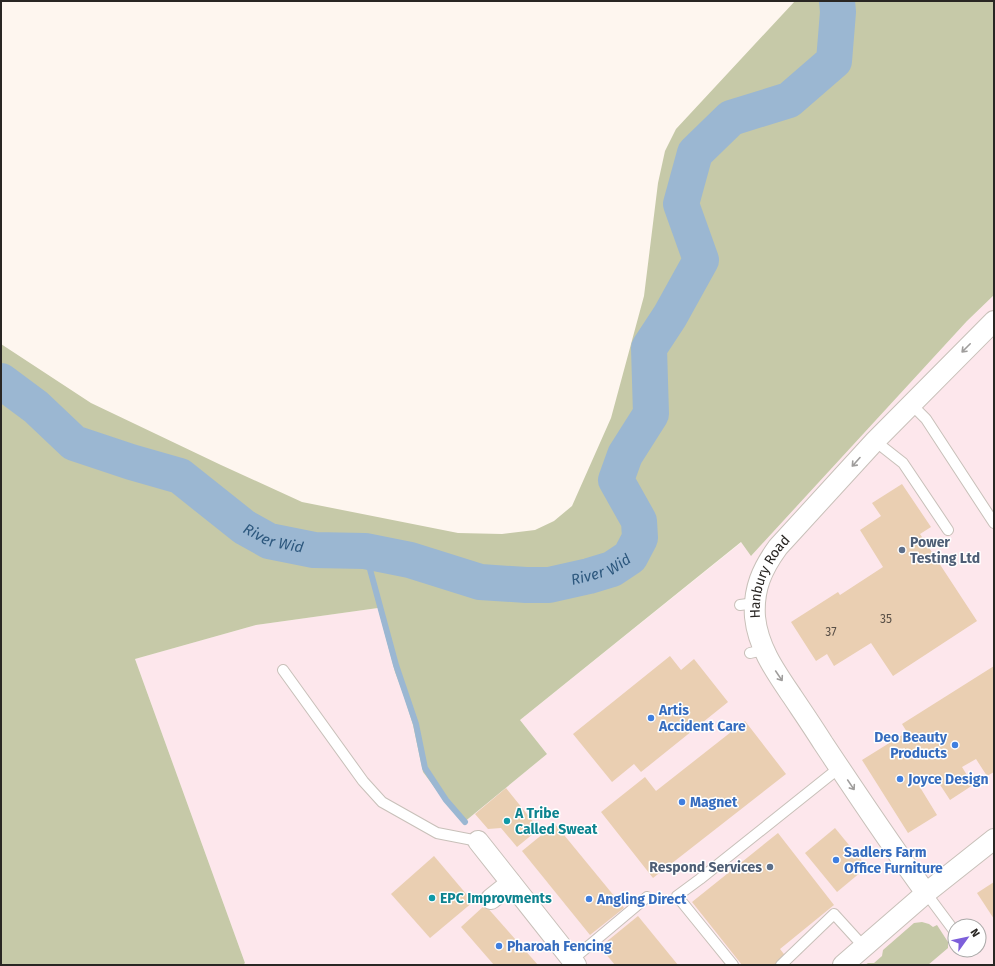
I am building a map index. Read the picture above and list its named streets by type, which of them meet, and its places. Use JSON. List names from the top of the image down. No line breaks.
{"streets":{"street":["Hanbury Road"]},"water":["River Wid"],"places":["Power Testing Ltd","Artis Accident Care","Deo Beauty Products","Joyce Design","Magnet","A Tribe Called Sweat","Sadlers Farm Office Furniture","Respond Services","EPC Improvments","Angling Direct","Pharoah Fencing"],"house_numbers":["35","37"],"north":"top right"}
